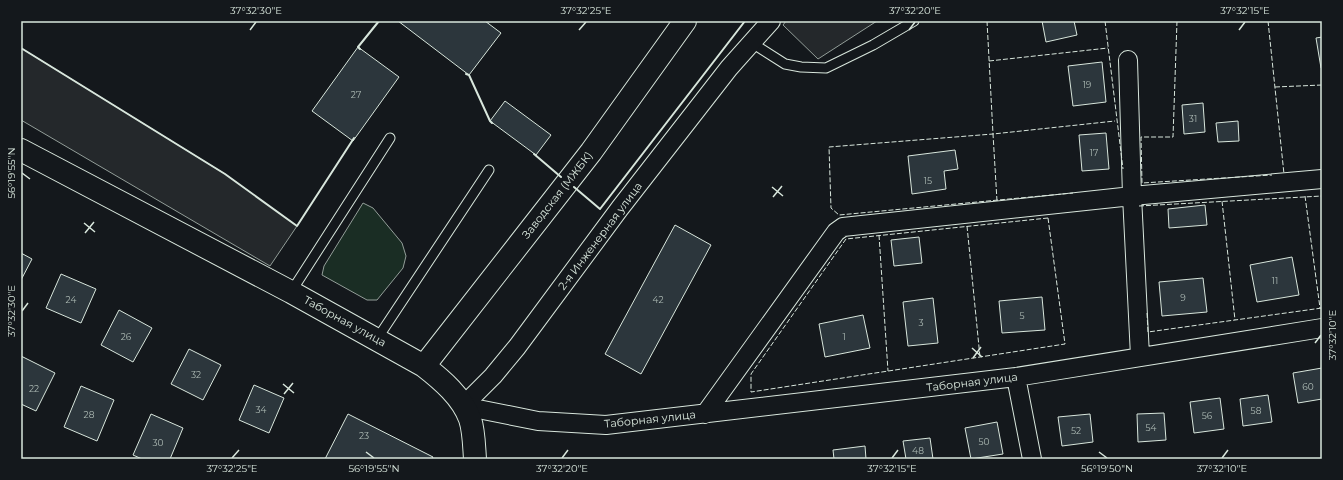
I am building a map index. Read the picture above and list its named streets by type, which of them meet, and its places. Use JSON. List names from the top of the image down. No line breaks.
{"streets":{"street":["Заводская (МЖБК)","2-я Инженерная улица","Таборная улица"]},"crossings":[["Заводская (МЖБК)","Таборная улица"],["2-я Инженерная улица","Таборная улица"]],"house_numbers":["19","27","31","17","15","11","9","24","42","5","3","26","1","32","60","22","34","58","28","56","54","52","23","50","30","48"],"coordinates":["37°32'30\"E","37°32'25\"E","37°32'20\"E","37°32'15\"E","56°19'55\"N","37°32'10\"E","56°19'50\"N"]}
